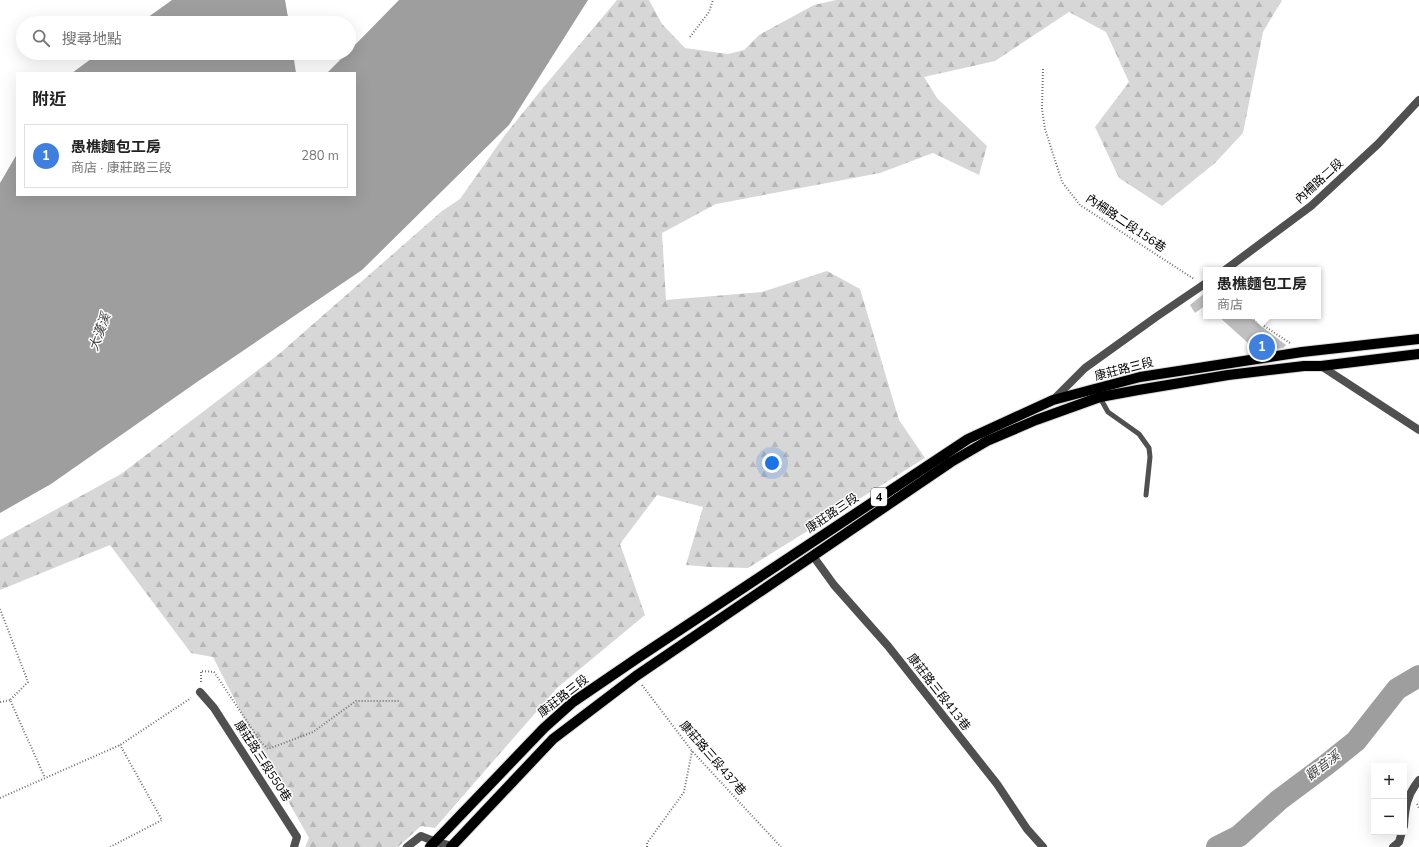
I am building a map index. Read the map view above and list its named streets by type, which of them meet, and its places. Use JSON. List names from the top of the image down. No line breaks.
{"streets":{"main road":["康莊路三段","4"],"street":["內柵路二段","康莊路三段413巷","康莊路三段550巷"],"path":["內柵路二段156巷","康莊路三段437巷"]},"crossings":[["康莊路三段","康莊路三段413巷"],["康莊路三段","康莊路三段437巷"]],"water":["大漢溪","觀音溪"],"page":{"search":"搜尋地點","heading":"附近","list":[{"mark":"1","name":"愚樵麵包工房","note":"商店 · 康莊路三段","value":"280 m"}],"popup":["愚樵麵包工房","商店"],"pins":"1","map_buttons":["+","−"]}}
